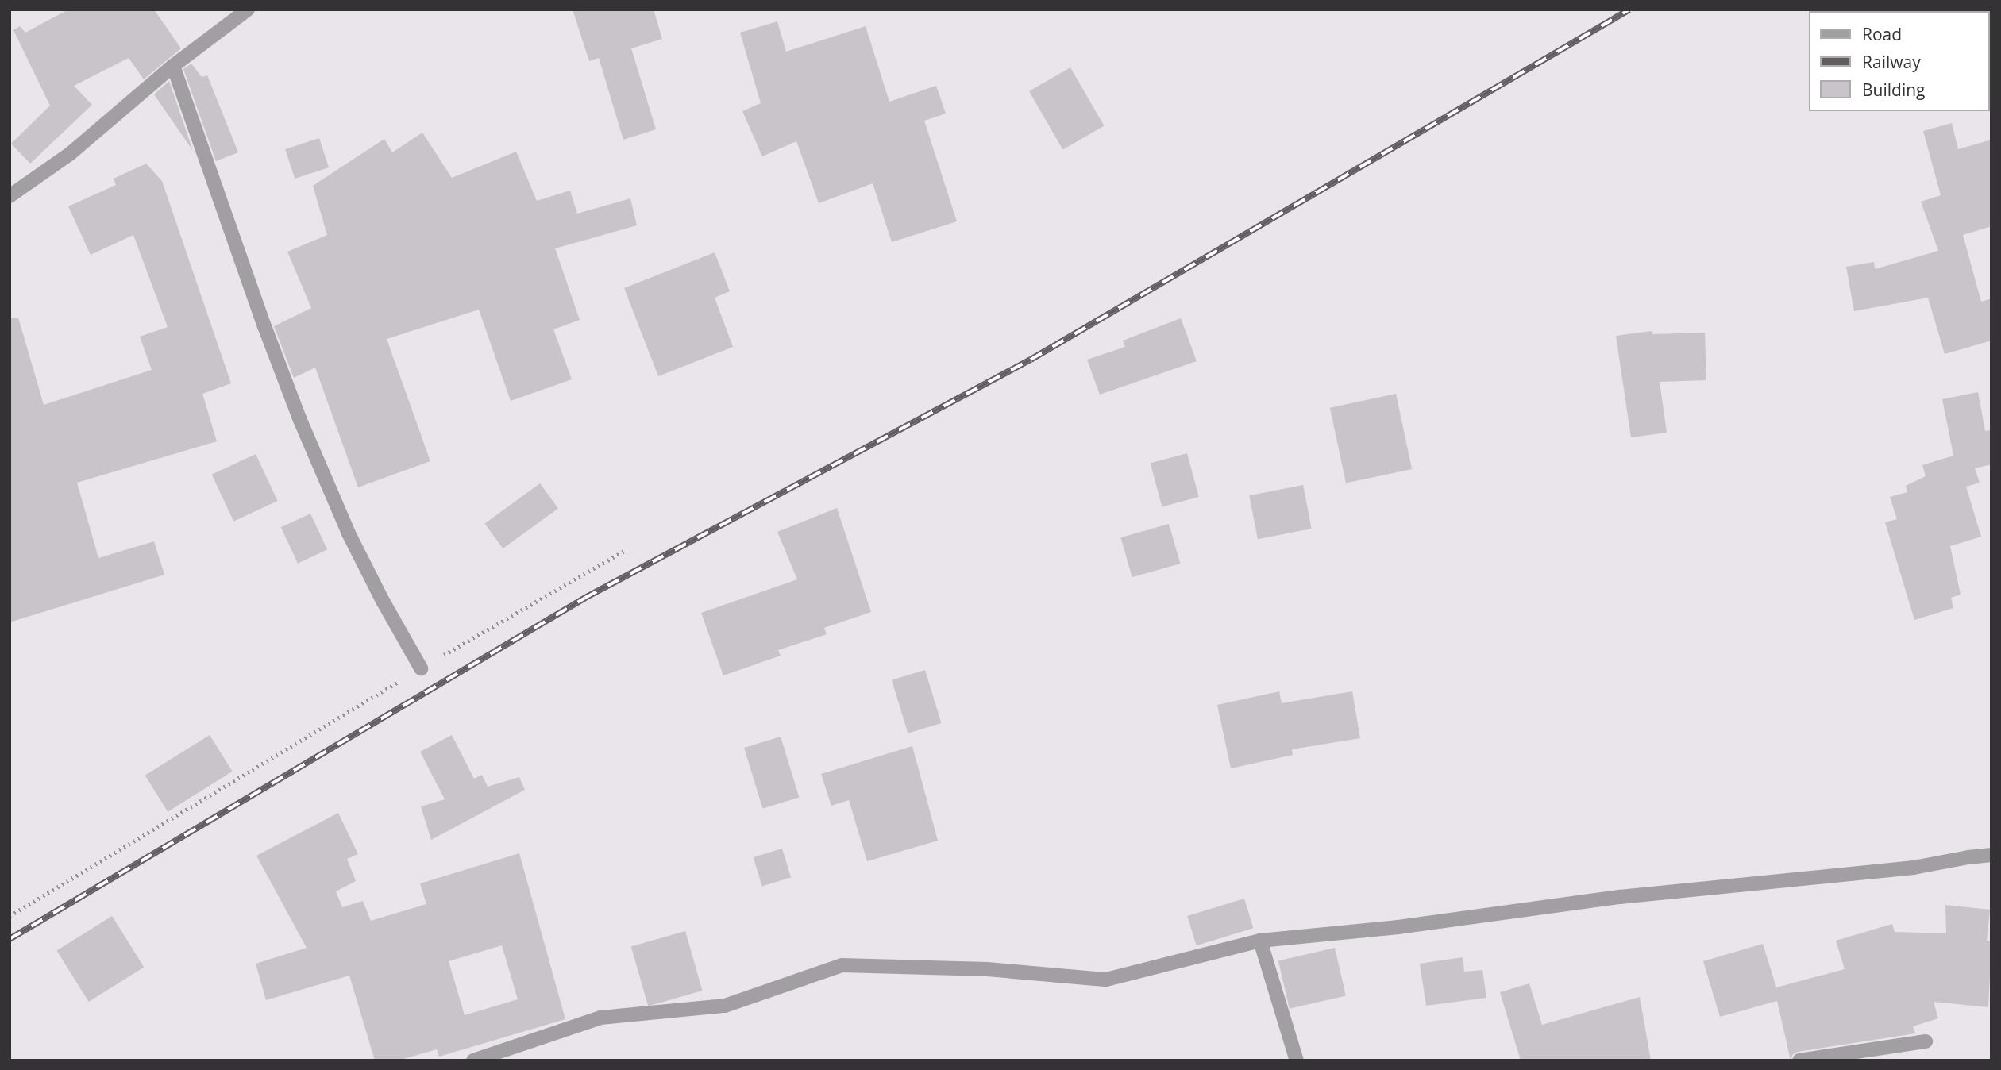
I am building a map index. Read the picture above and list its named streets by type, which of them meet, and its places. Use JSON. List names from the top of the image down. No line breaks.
{"legend":["Road","Railway","Building"]}
